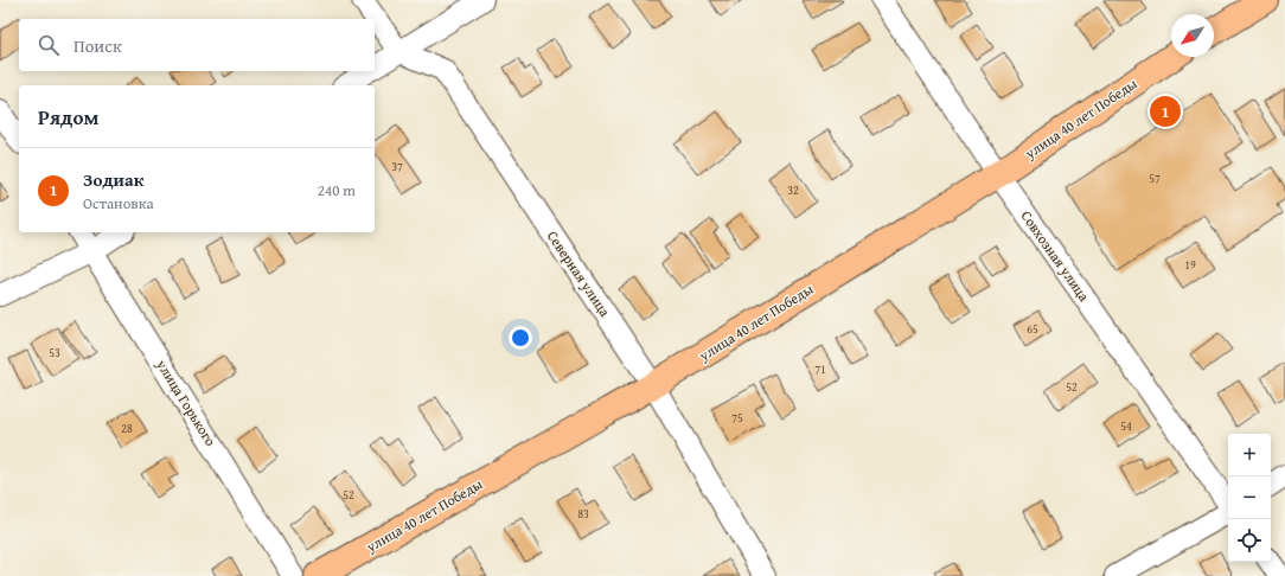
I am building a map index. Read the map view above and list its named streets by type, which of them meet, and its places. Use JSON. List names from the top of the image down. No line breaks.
{"streets":{"main road":["улица 40 лет Победы"],"street":["Совхозная улица","Северная улица","улица Горького"]},"crossings":[["улица 40 лет Победы","Совхозная улица"],["улица 40 лет Победы","Северная улица"]],"house_numbers":["37","57","32","19","65","53","71","52","75","54","28","52","83"],"north":"bottom left","page":{"search":"Поиск","heading":"Рядом","pins":"1","list":[{"mark":"1","name":"Зодиак","note":"Остановка","value":"240 m"}],"map_buttons":["+","−"]}}
